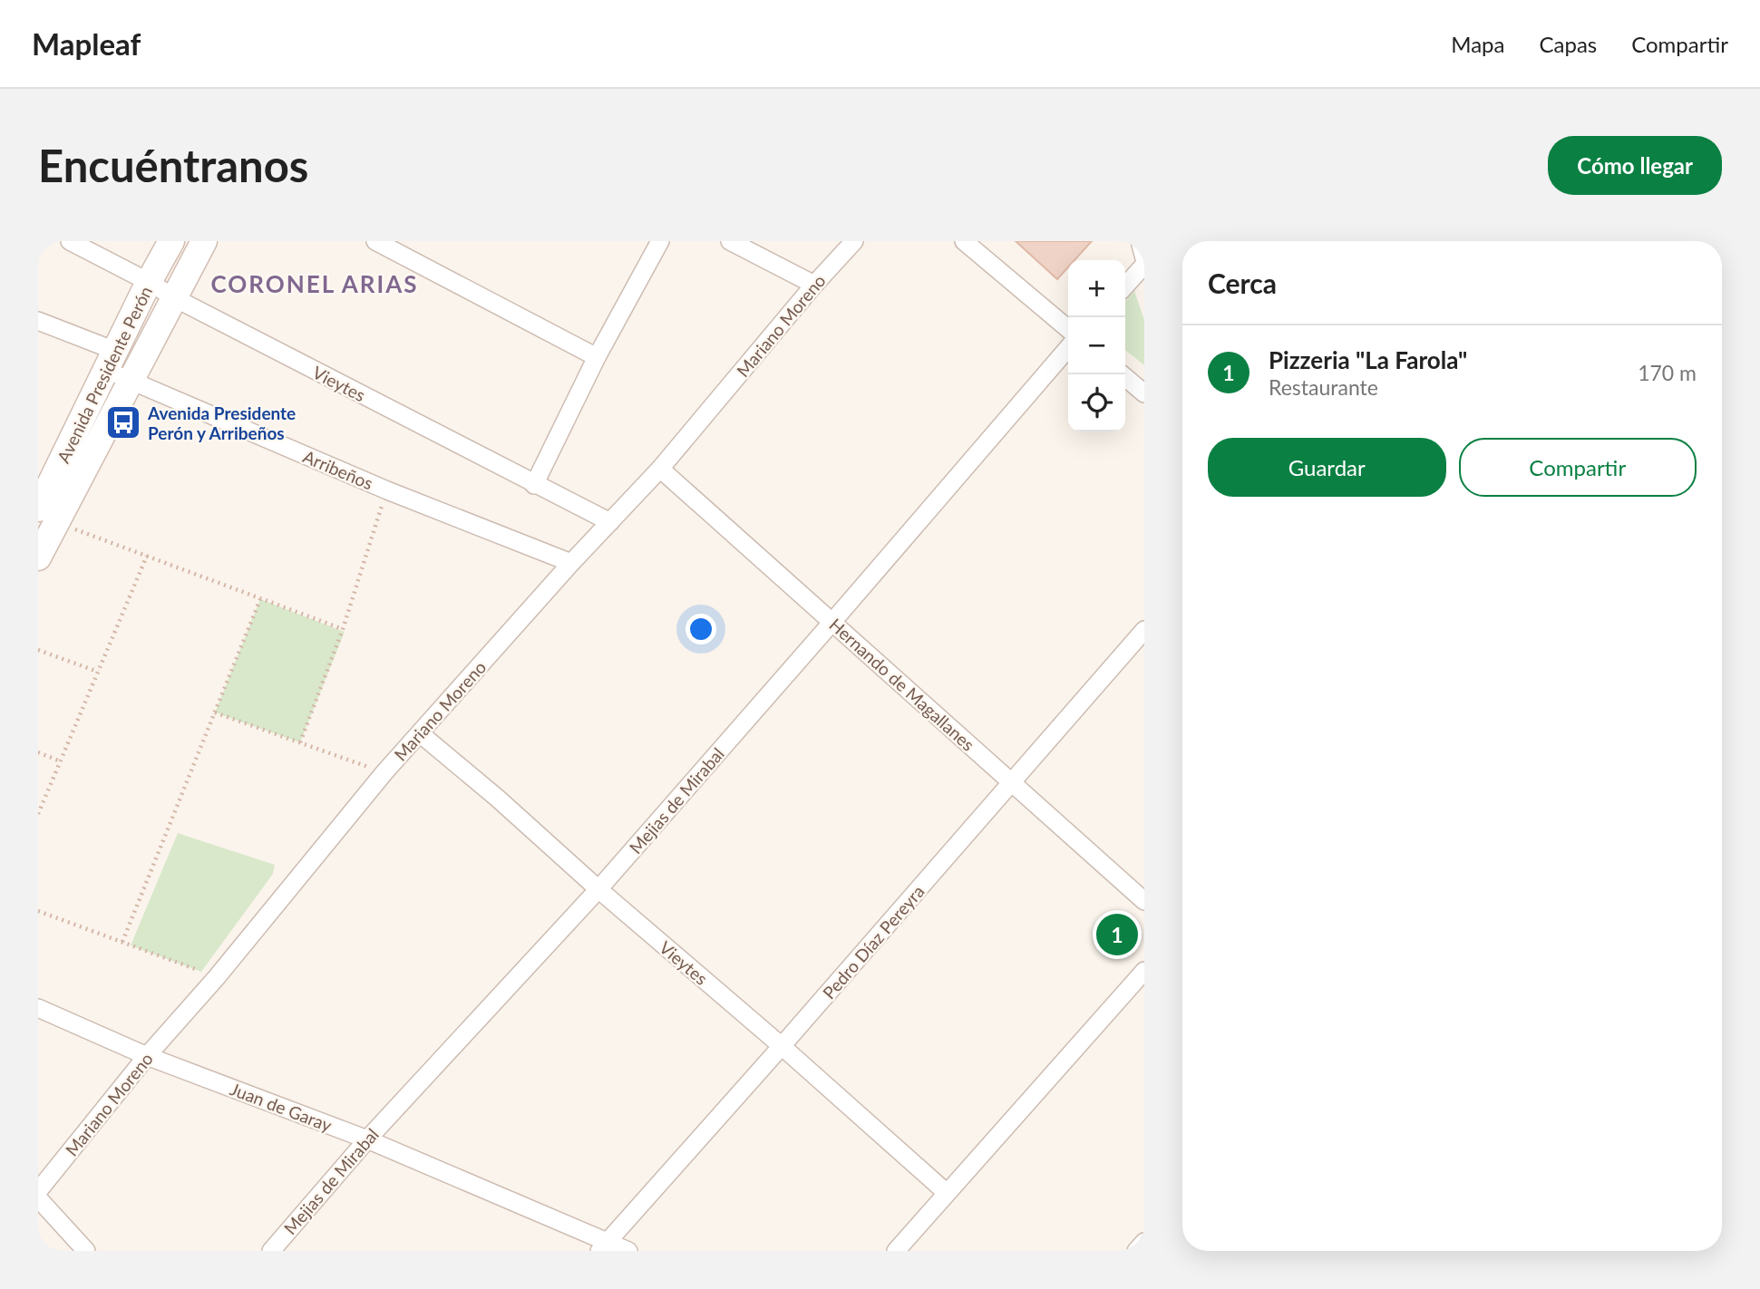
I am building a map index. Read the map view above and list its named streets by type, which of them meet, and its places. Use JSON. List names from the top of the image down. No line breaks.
{"streets":{"main road":["Avenida Presidente Perón"],"street":["Mariano Moreno","Vieytes","Arribeños","Hernando de Magallanes","Mejias de Mirabal","Pedro Díaz Pereyra","Juan de Garay"]},"crossings":[["Mariano Moreno","Vieytes"],["Mariano Moreno","Arribeños"],["Mariano Moreno","Hernando de Magallanes"],["Mariano Moreno","Juan de Garay"],["Avenida Presidente Perón","Vieytes"],["Avenida Presidente Perón","Arribeños"],["Vieytes","Mejias de Mirabal"],["Vieytes","Pedro Díaz Pereyra"],["Hernando de Magallanes","Mejias de Mirabal"],["Hernando de Magallanes","Pedro Díaz Pereyra"],["Mejias de Mirabal","Juan de Garay"],["Pedro Díaz Pereyra","Juan de Garay"]],"districts":["CORONEL ARIAS"],"places":{"bus stop":["Avenida Presidente Perón y Arribeños"]},"page":{"header":"Mapleaf","nav":["Mapa","Capas","Compartir"],"buttons":["Cómo llegar",["Guardar","Compartir"]],"title":"Encuéntranos","heading":"Cerca","map_buttons":["+","−"],"list":[{"mark":"1","name":"Pizzeria \"La Farola\"","note":"Restaurante","value":"170 m"}],"pins":"1"}}
